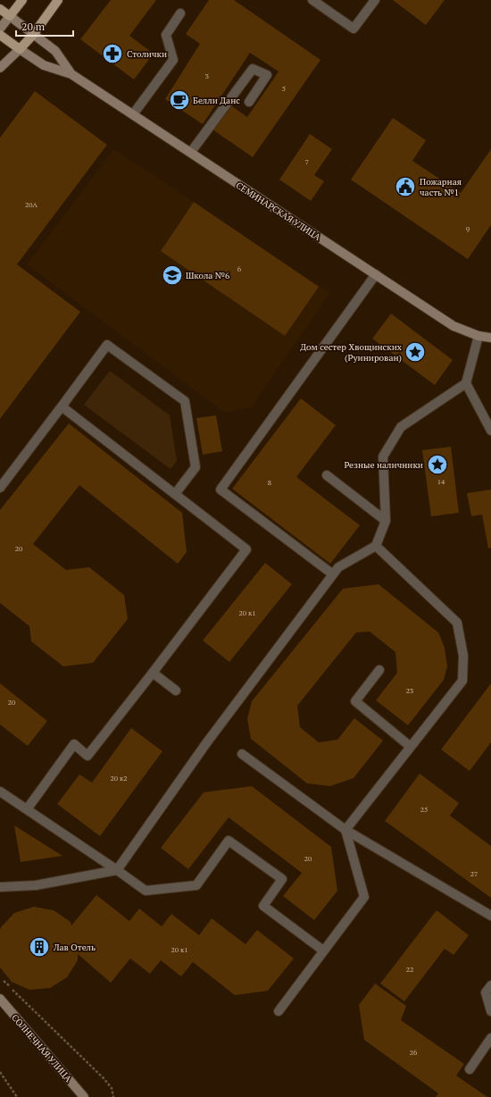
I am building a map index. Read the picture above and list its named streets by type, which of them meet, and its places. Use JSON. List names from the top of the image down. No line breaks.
{"streets":{"main road":["СЕМИНАРСКАЯ УЛИЦА","СОЛНЕЧНАЯ УЛИЦА"]},"places":{"pharmacy":["Столички"],"cafe":["Белли Данс"],"public building":["Пожарная часть №1"],"school or university":["Школа №6"],"place":["Дом сестер Хвощинских (Руинирован)","Резные наличники"],"building":["Лав Отель"]},"house_numbers":["3","5","7","20А","9","6","14","8","20","20 к1","23","20","20 к2","25","20","27","20 к1","22","26"],"scale_bar":"20 m"}
